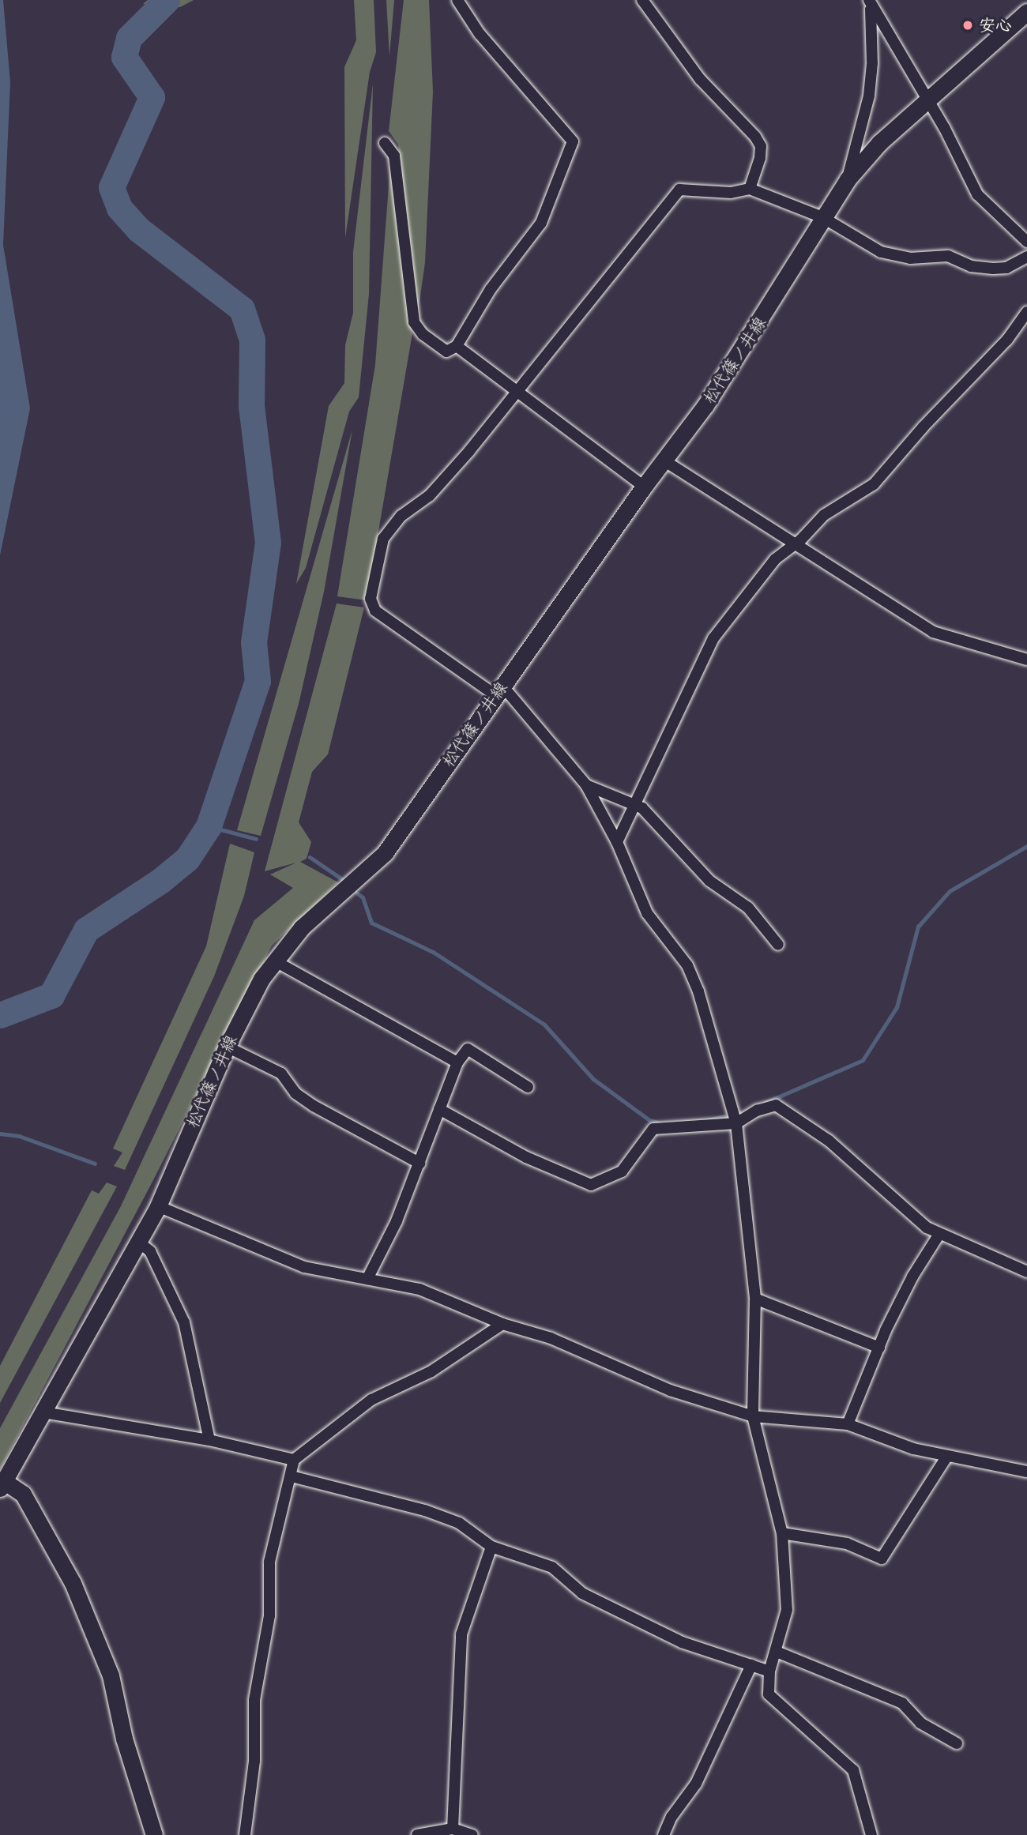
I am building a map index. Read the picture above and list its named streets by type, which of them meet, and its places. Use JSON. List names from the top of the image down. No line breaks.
{"streets":{"main road":["松代篠ノ井線"]},"places":["安心"]}
